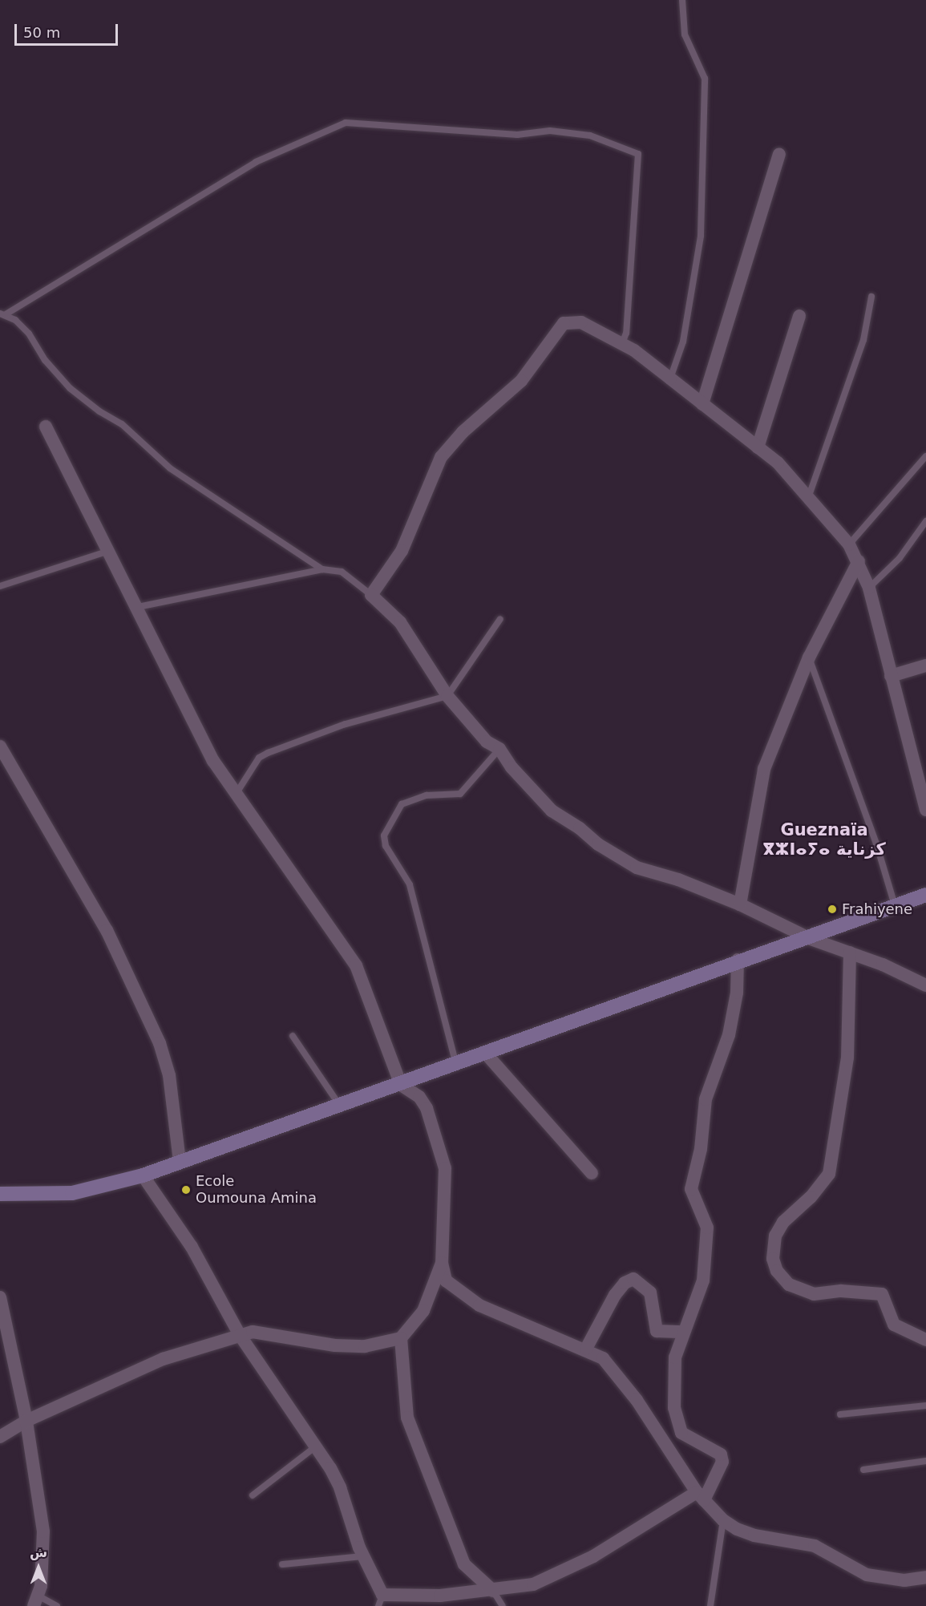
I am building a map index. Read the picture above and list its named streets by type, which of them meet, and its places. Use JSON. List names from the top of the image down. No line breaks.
{"districts":["Gueznaïa ⴳⵣⵏⴰⵢⴰ كزناية"],"places":["Frahiyene","Ecole Oumouna Amina"],"scale_bar":"50 m","north":"top"}
